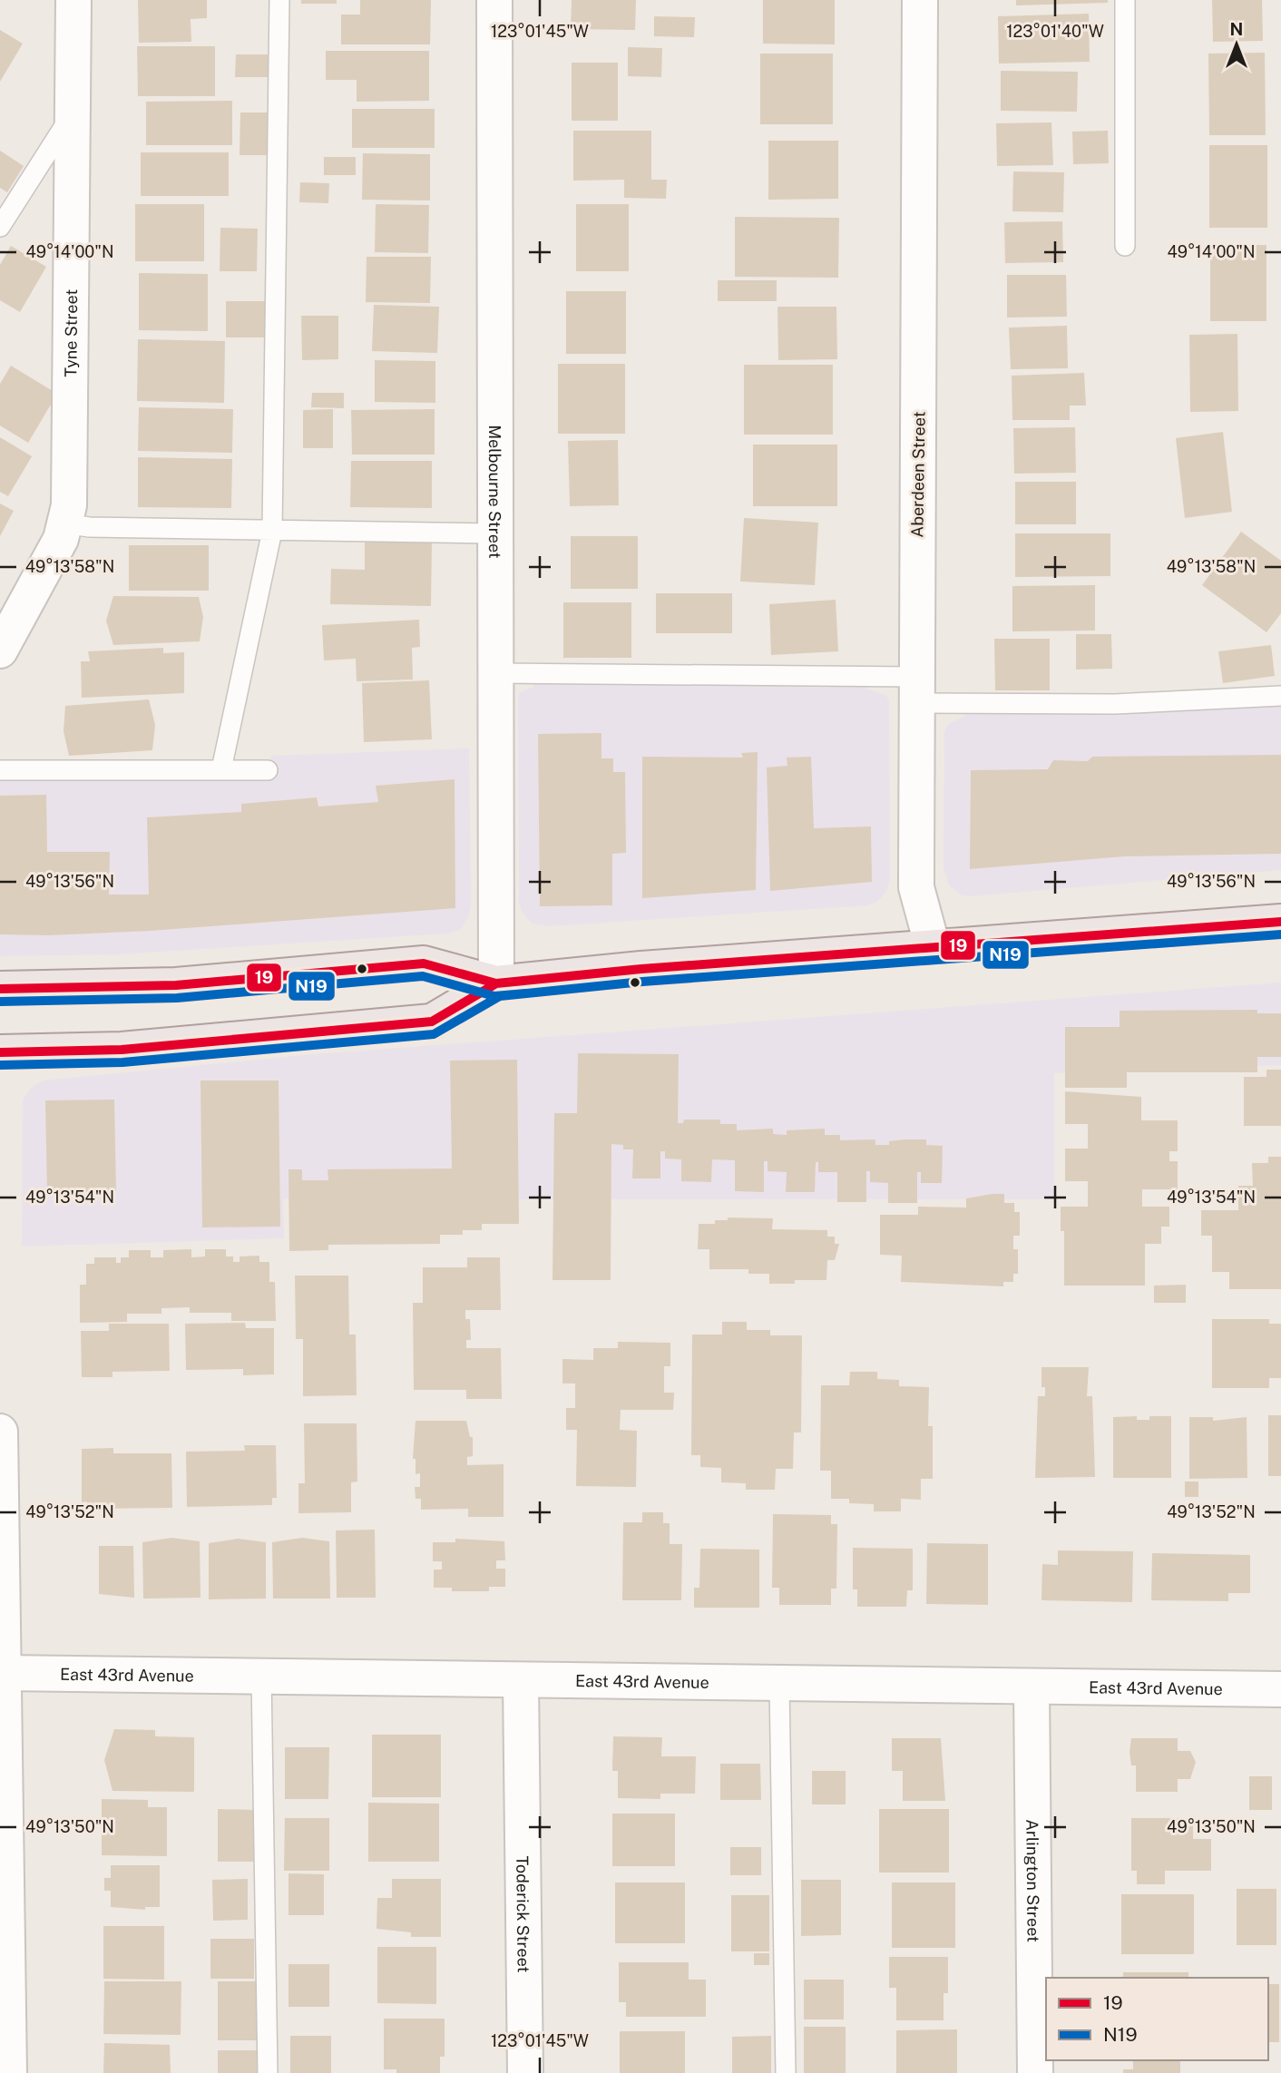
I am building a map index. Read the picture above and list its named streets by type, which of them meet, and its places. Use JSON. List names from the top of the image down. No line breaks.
{"streets":{"street":["Tyne Street","Aberdeen Street","Melbourne Street","East 43rd Avenue","Arlington Street","Toderick Street"]},"crossings":[["East 43rd Avenue","Arlington Street"],["East 43rd Avenue","Toderick Street"]],"lines":["transit line 19","transit line N19"],"legend":["19","N19"],"north":"top","coordinates":["123°01'45\"W","123°01'40\"W","49°14'00\"N","49°13'58\"N","49°13'56\"N","49°13'54\"N","49°13'52\"N","49°13'50\"N"]}
